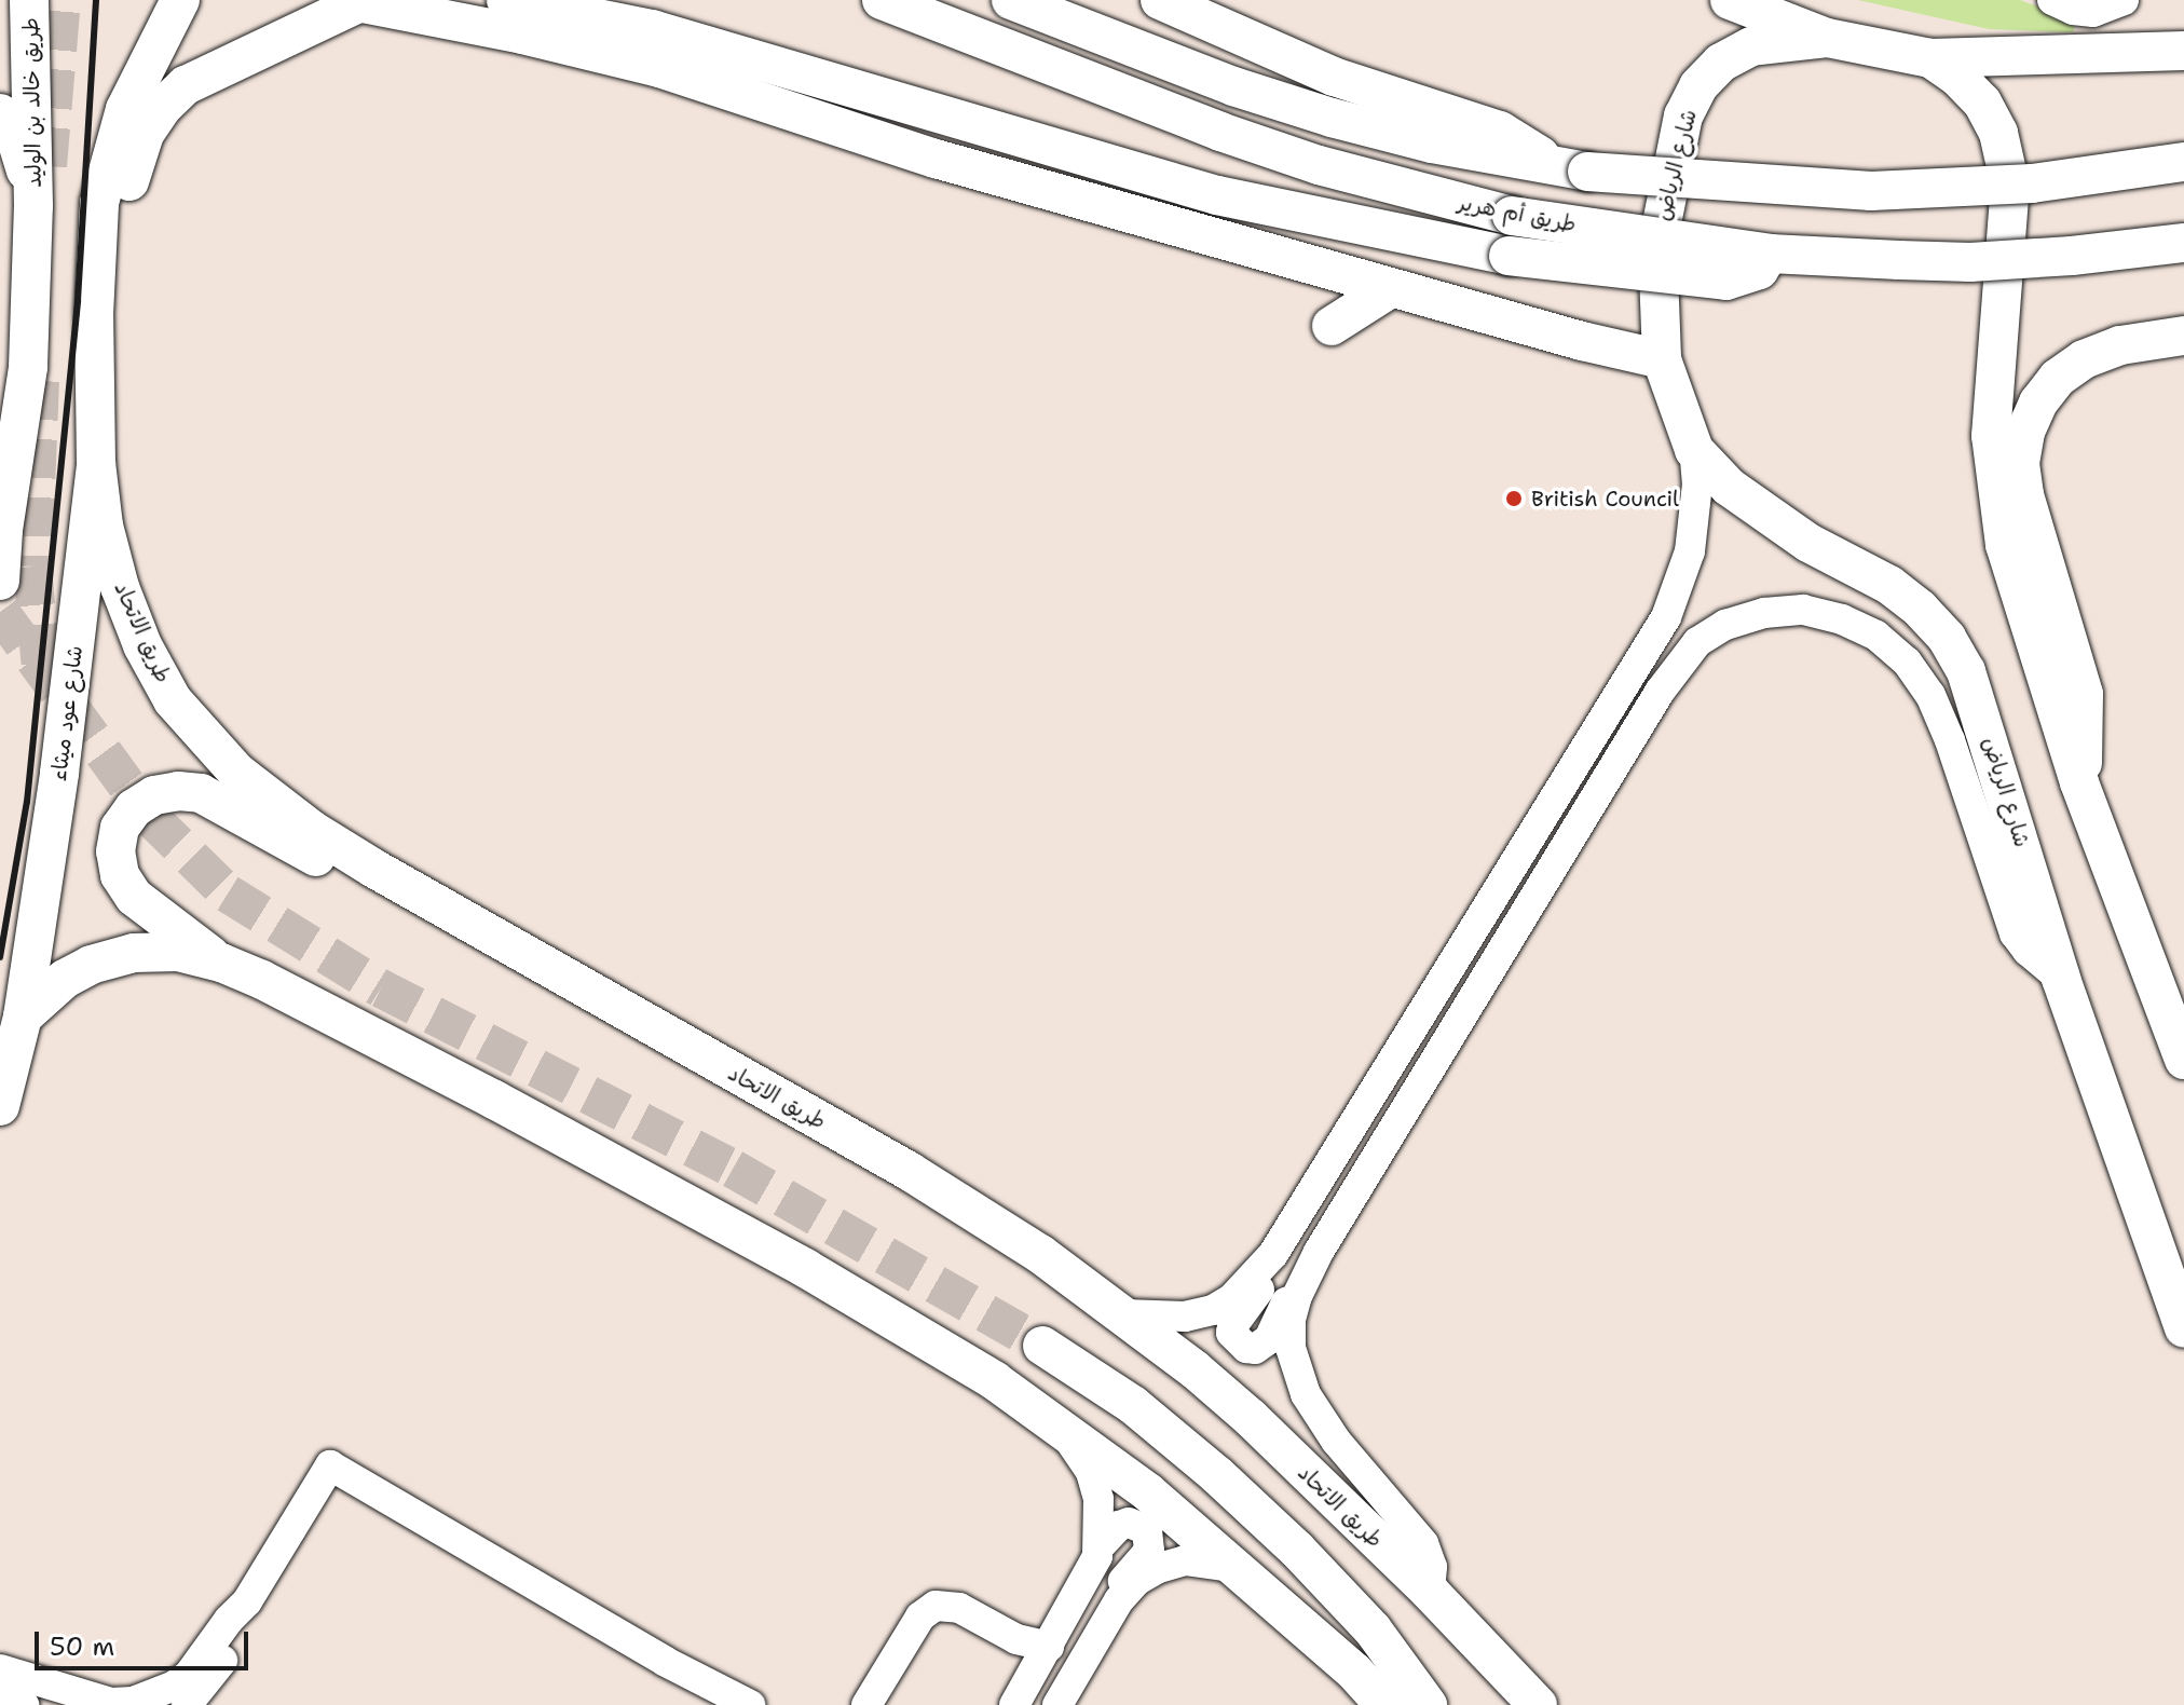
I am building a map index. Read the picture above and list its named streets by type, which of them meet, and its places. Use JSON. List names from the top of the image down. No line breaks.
{"streets":{"main road":["طريق خالد بن الوليد","شارع الرياض","طريق أم هرير","طريق الاتحاد","شارع عود ميثاء"]},"crossings":[["طريق الاتحاد","شارع عود ميثاء"]],"places":["British Council"],"scale_bar":"50 m"}
